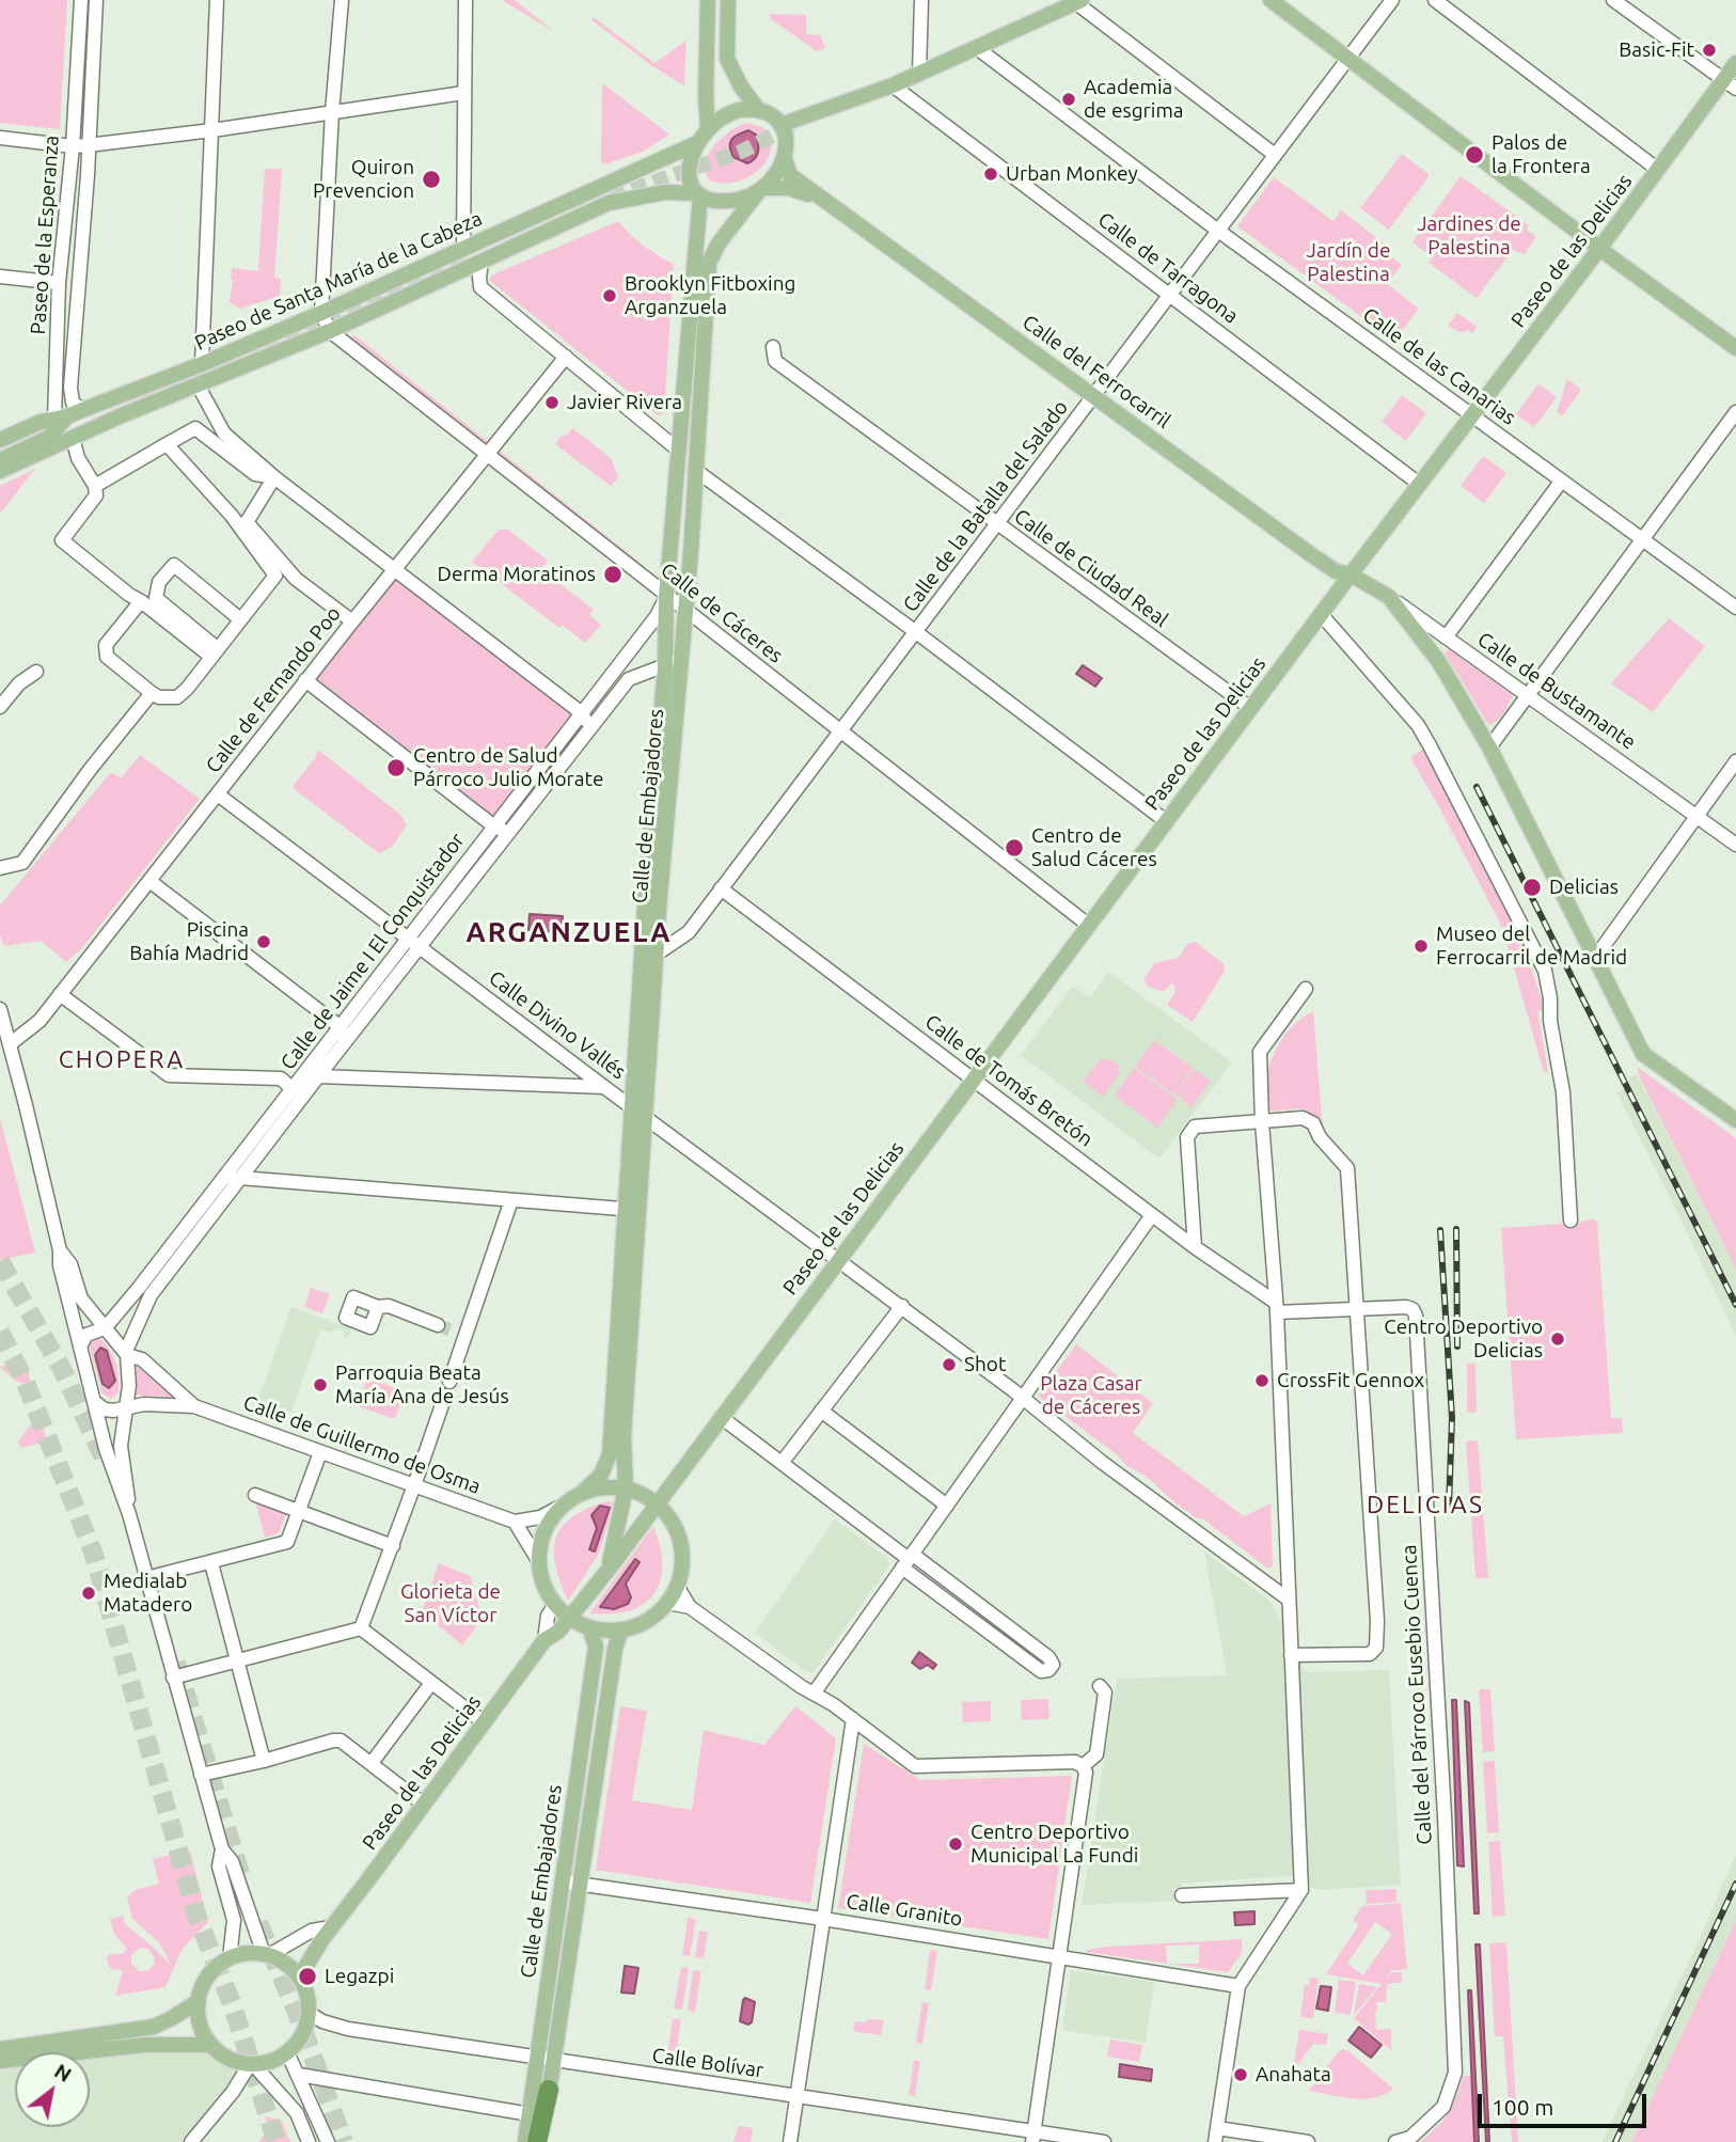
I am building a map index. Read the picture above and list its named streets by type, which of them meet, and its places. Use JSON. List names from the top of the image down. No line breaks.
{"streets":{"main road":["Paseo de las Delicias","Paseo de Santa María de la Cabeza","Calle del Ferrocarril","Calle de Bustamante","Calle de Embajadores"],"street":["Paseo de la Esperanza","Calle de Tarragona","Calle de las Canarias","Calle de la Batalla del Salado","Calle de Ciudad Real","Calle de Cáceres","Calle de Fernando Poo","Calle de Jaime I El Conquistador","Calle Divino Vallés","Calle de Tomás Bretón","Calle de Guillermo de Osma","Calle del Párroco Eusebio Cuenca","Calle Granito","Calle Bolívar"]},"crossings":[["Paseo de la Esperanza","Paseo de Santa María de la Cabeza"],["Paseo de las Delicias","Calle de Tarragona"],["Paseo de las Delicias","Calle de las Canarias"],["Paseo de las Delicias","Calle del Ferrocarril"],["Paseo de las Delicias","Calle de Ciudad Real"],["Paseo de las Delicias","Calle de Cáceres"],["Paseo de las Delicias","Calle de Bustamante"],["Paseo de las Delicias","Calle de Embajadores"],["Paseo de las Delicias","Calle Divino Vallés"],["Paseo de las Delicias","Calle de Tomás Bretón"],["Paseo de las Delicias","Calle Bolívar"],["Calle de Tarragona","Calle de la Batalla del Salado"],["Paseo de Santa María de la Cabeza","Calle del Ferrocarril"],["Paseo de Santa María de la Cabeza","Calle de Cáceres"],["Paseo de Santa María de la Cabeza","Calle de Embajadores"],["Calle de las Canarias","Calle de la Batalla del Salado"],["Calle del Ferrocarril","Calle de la Batalla del Salado"],["Calle del Ferrocarril","Calle de Bustamante"],["Calle del Ferrocarril","Calle de Embajadores"],["Calle de la Batalla del Salado","Calle de Ciudad Real"],["Calle de la Batalla del Salado","Calle de Cáceres"],["Calle de la Batalla del Salado","Calle de Embajadores"],["Calle de la Batalla del Salado","Calle de Tomás Bretón"],["Calle de Cáceres","Calle de Fernando Poo"],["Calle de Cáceres","Calle de Embajadores"],["Calle de Cáceres","Calle de Jaime I El Conquistador"],["Calle de Fernando Poo","Calle Divino Vallés"],["Calle de Embajadores","Calle de Jaime I El Conquistador"],["Calle de Embajadores","Calle Divino Vallés"],["Calle de Embajadores","Calle Granito"],["Calle de Embajadores","Calle Bolívar"],["Calle de Jaime I El Conquistador","Calle Divino Vallés"],["Calle de Jaime I El Conquistador","Calle de Guillermo de Osma"],["Calle de Tomás Bretón","Calle del Párroco Eusebio Cuenca"]],"districts":["ARGANZUELA","CHOPERA","DELICIAS"],"parks":["Jardines de Palestina","Jardín de Palestina","Plaza Casar de Cáceres","Glorieta de San Víctor"],"places":["Basic-Fit","Academia de esgrima","Palos de la Frontera","Urban Monkey","Quiron Prevencion","Brooklyn Fitboxing Arganzuela","Javier Rivera","Derma Moratinos","Centro de Salud Párroco Julio Morate","Centro de Salud Cáceres","Delicias","Piscina Bahía Madrid","Museo del Ferrocarril de Madrid","Centro Deportivo Delicias","Shot","CrossFit Gennox","Parroquia Beata María Ana de Jesús","Medialab Matadero","Centro Deportivo Municipal La Fundi","Legazpi","Anahata"],"scale_bar":"100 m","north":"top right"}
